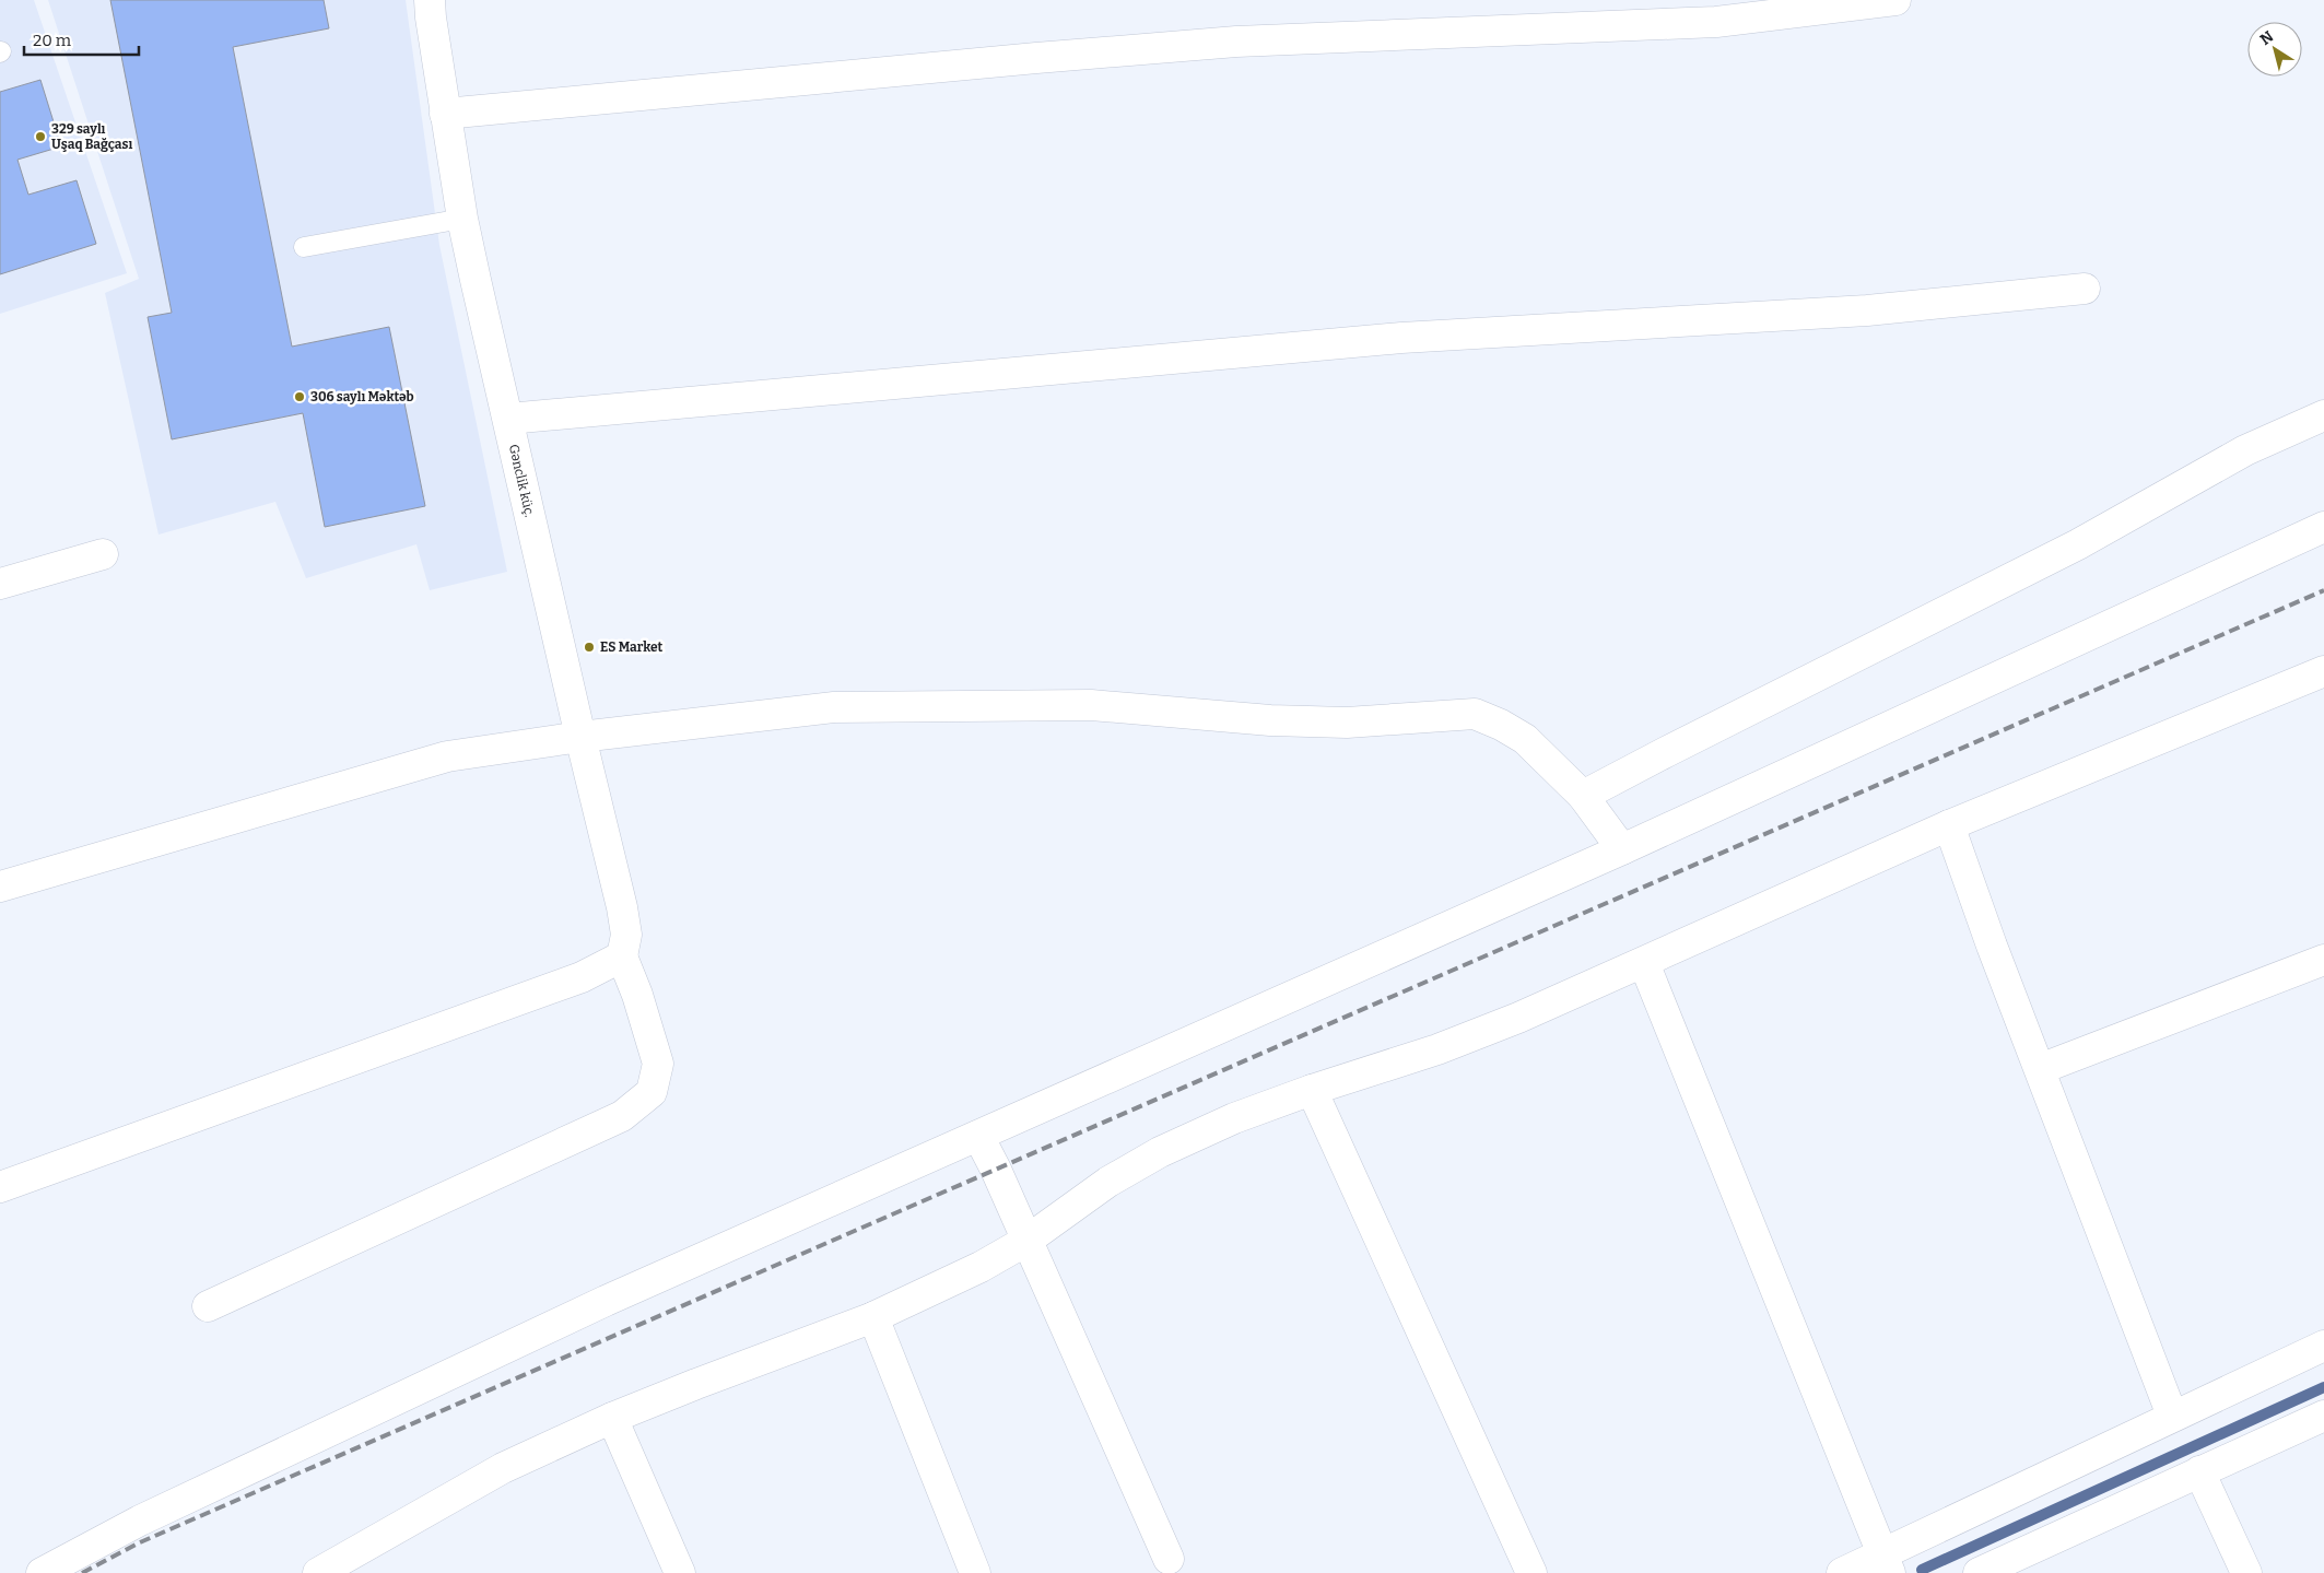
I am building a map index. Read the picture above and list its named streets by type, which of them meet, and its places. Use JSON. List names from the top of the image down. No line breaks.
{"streets":{"street":["Gənclik küç."]},"places":["329 saylı Uşaq Bağçası","306 saylı Məktəb","ES Market"],"scale_bar":"20 m","north":"top left"}
